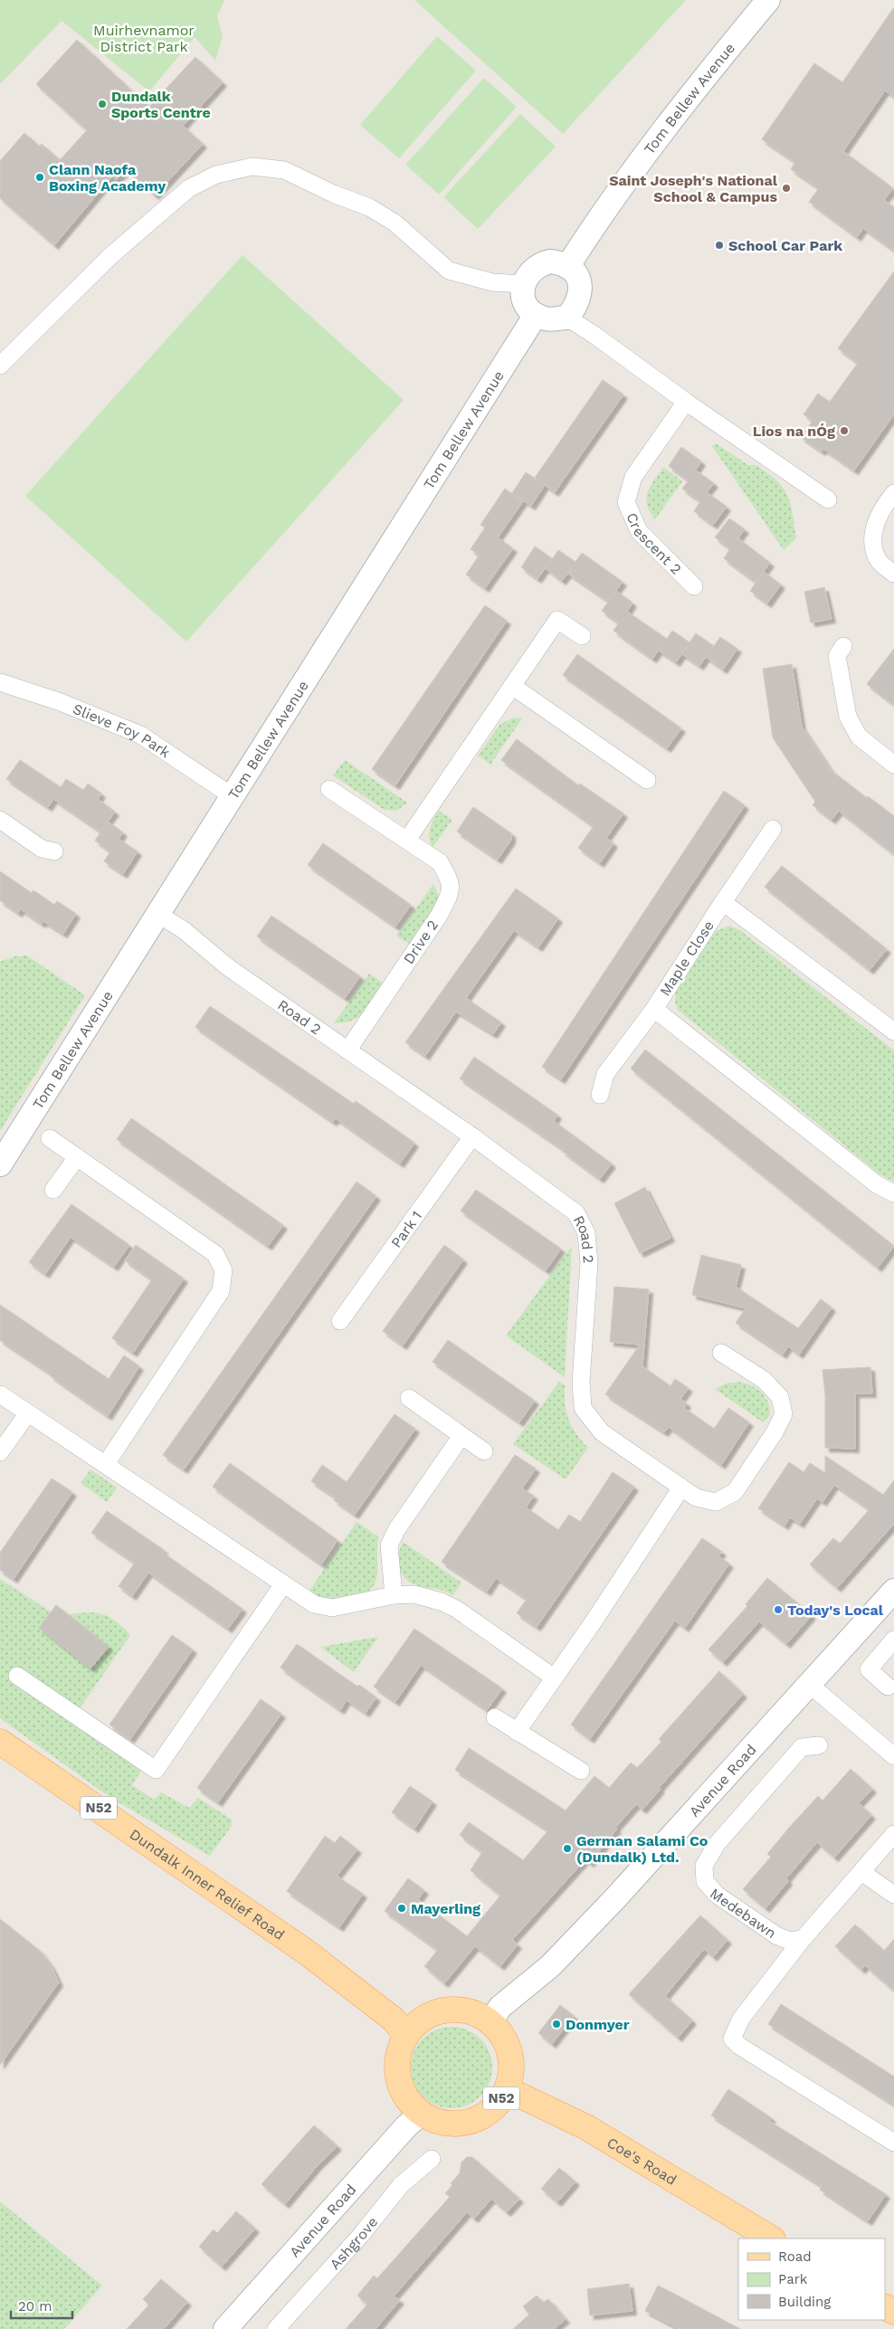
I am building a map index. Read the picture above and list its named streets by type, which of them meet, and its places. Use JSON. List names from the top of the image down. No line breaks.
{"streets":{"main road":["N52","Dundalk Inner Relief Road","Coe's Road"],"street":["Tom Bellew Avenue","Crescent 2","Slieve Foy Park","Drive 2","Maple Close","Road 2","Park 1","Avenue Road","Medebawn","Ashgrove"]},"crossings":[["Tom Bellew Avenue","Slieve Foy Park"],["Tom Bellew Avenue","Road 2"],["Drive 2","Road 2"],["Road 2","Park 1"],["Avenue Road","N52"],["Avenue Road","Dundalk Inner Relief Road"],["Avenue Road","Coe's Road"],["N52","Dundalk Inner Relief Road"],["N52","Coe's Road"],["Dundalk Inner Relief Road","Coe's Road"]],"parks":["Muirhevnamor District Park"],"places":["Dundalk Sports Centre","Clann Naofa Boxing Academy","Saint Joseph's National School & Campus","School Car Park","Lios na nÓg","Today's Local","German Salami Co (Dundalk) Ltd.","Mayerling","Donmyer"],"legend":["Road","Park","Building"],"scale_bar":"20 m"}
